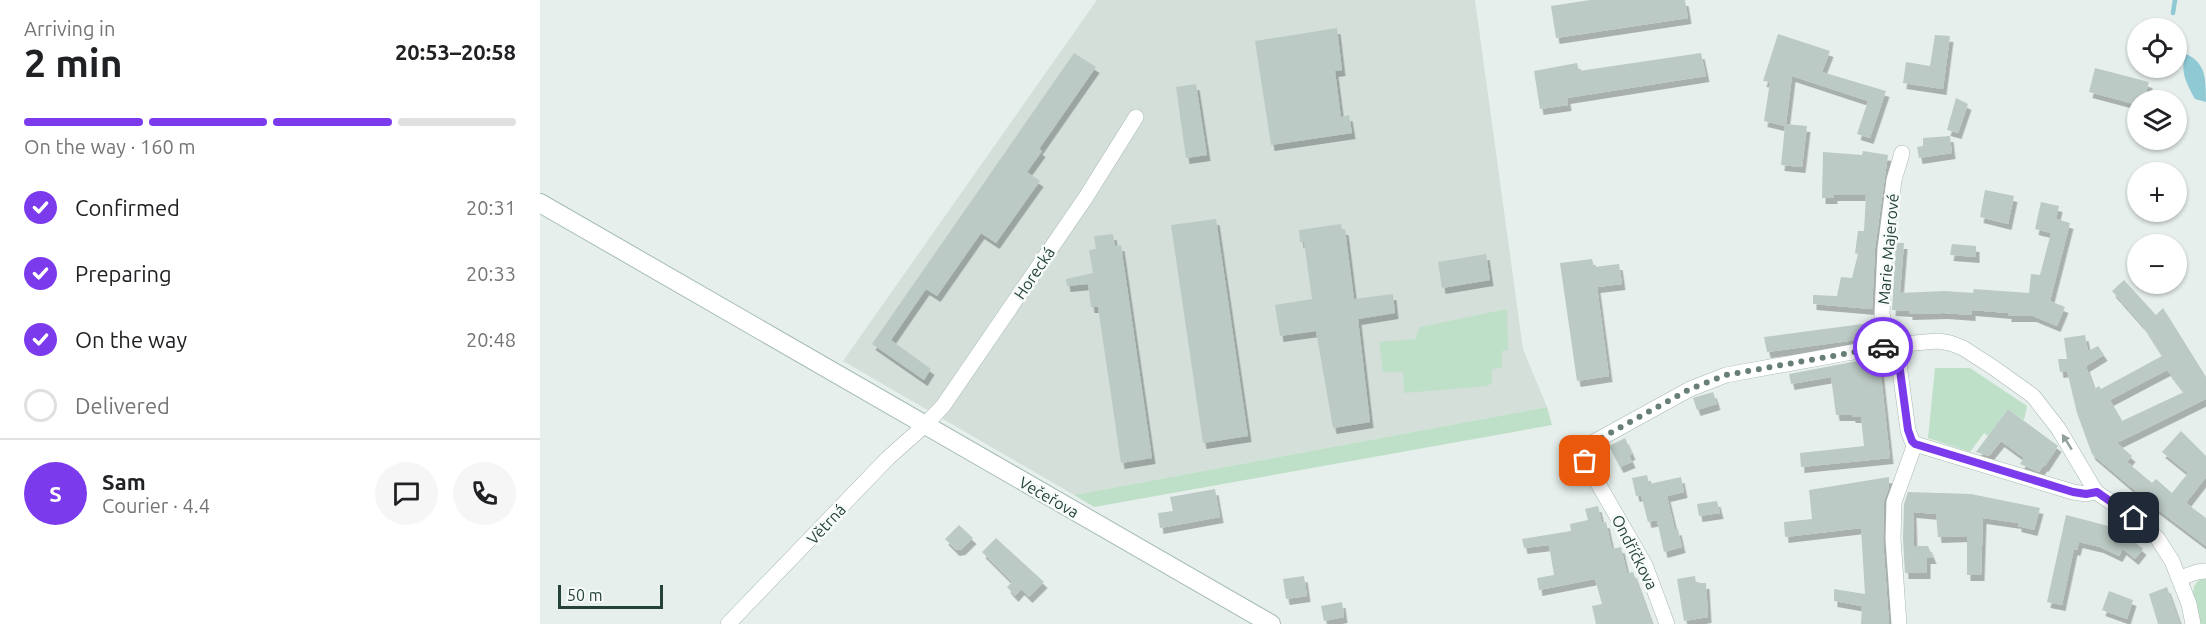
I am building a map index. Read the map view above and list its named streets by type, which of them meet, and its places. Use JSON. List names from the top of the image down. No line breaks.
{"streets":{"street":["Marie Majerové","Horecká","Večeřova","Větrná","Ondříčkova"]},"crossings":[["Marie Majerové","Ondříčkova"],["Horecká","Večeřova"],["Horecká","Větrná"],["Večeřova","Větrná"]],"scale_bar":"50 m","page":{"heading":["2 min","Arriving in","20:53–20:58"],"panel":["Sam","Courier · 4.4"],"map_buttons":["+","−"],"bar":"On the way · 160 m","list":[["Confirmed","20:31"],["Preparing","20:33"],["On the way","20:48"],"Delivered"],"round":"S","scale":"50 m"}}
